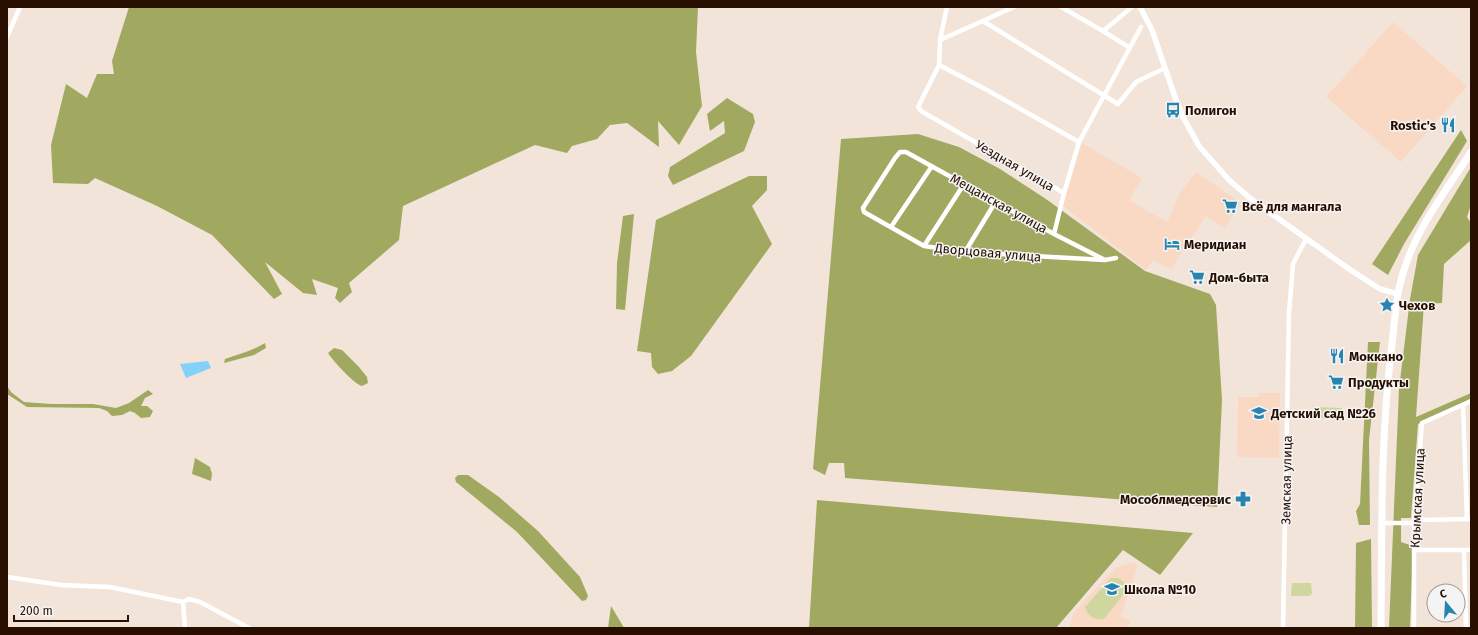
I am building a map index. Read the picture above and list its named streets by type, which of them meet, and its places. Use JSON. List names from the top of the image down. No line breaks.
{"streets":{"street":["Уездная улица","Мещанская улица","Дворцовая улица","Земская улица","Крымская улица"]},"crossings":[["Мещанская улица","Дворцовая улица"]],"places":{"bus stop":["Полигон"],"restaurant":["Rostic's","Моккано"],"supermarket":["Всё для мангала","Дом-быта","Продукты"],"hotel":["Меридиан"],"place":["Чехов"],"school or university":["Детский сад №26","Школа №10"],"pharmacy":["Мособлмедсервис"]},"scale_bar":"200 m","north":"top"}
